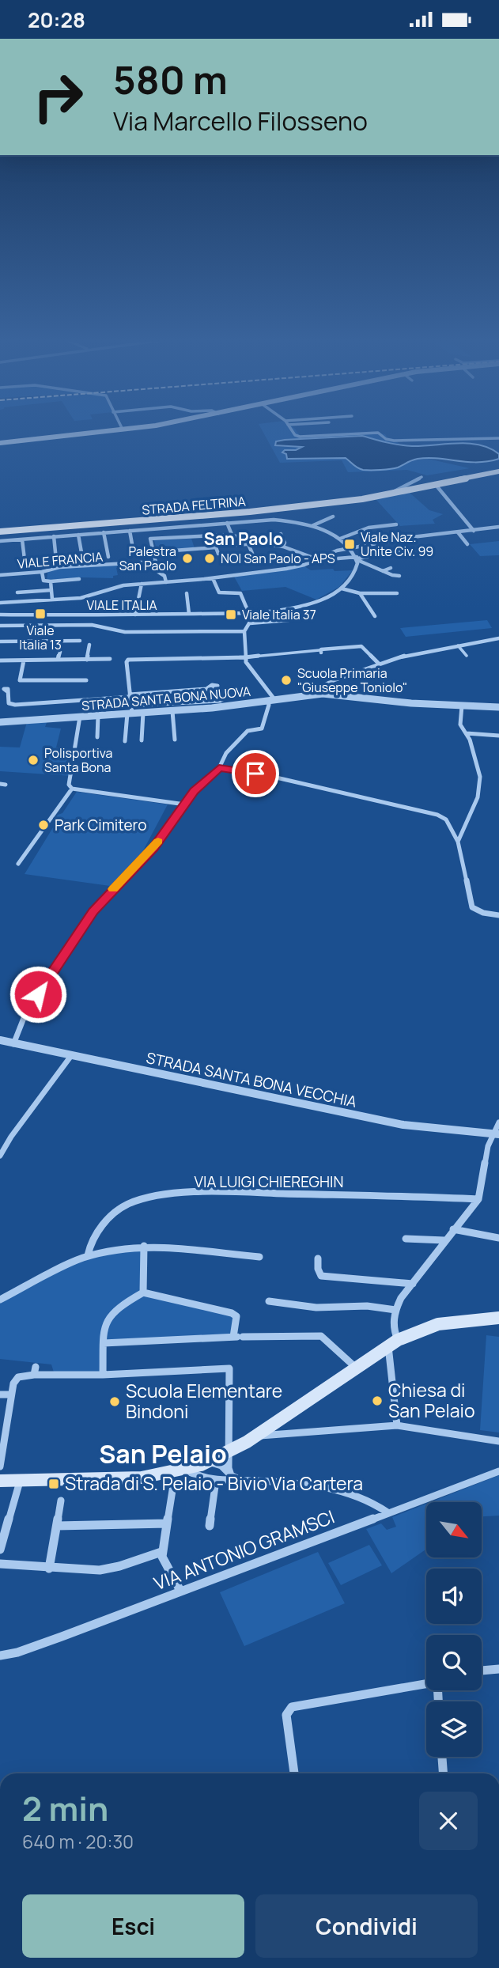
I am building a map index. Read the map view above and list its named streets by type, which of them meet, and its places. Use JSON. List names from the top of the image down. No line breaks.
{"streets":{"main road":["STRADA FELTRINA"],"street":["VIALE FRANCIA","VIALE ITALIA","STRADA SANTA BONA NUOVA","STRADA SANTA BONA VECCHIA","VIA LUIGI CHIEREGHIN","VIA ANTONIO GRAMSCI"]},"districts":["San Paolo","San Pelaio"],"places":{"transit":["Viale Naz. Unite Civ. 99","Viale Italia 13","Viale Italia 37","Strada di S. Pelaio - Bivio Via Cartera"],"other":["Palestra San Paolo","NOI San Paolo - APS","Scuola Primaria \"Giuseppe Toniolo\"","Polisportiva Santa Bona","Park Cimitero","Chiesa di San Pelaio","Scuola Elementare Bindoni"]},"north":"bottom right","page":{"status":"20:28","turn":["580 m","Via Marcello Filosseno"],"heading":["2 min","640 m · 20:30"],"buttons":["Esci","Condividi"]}}
